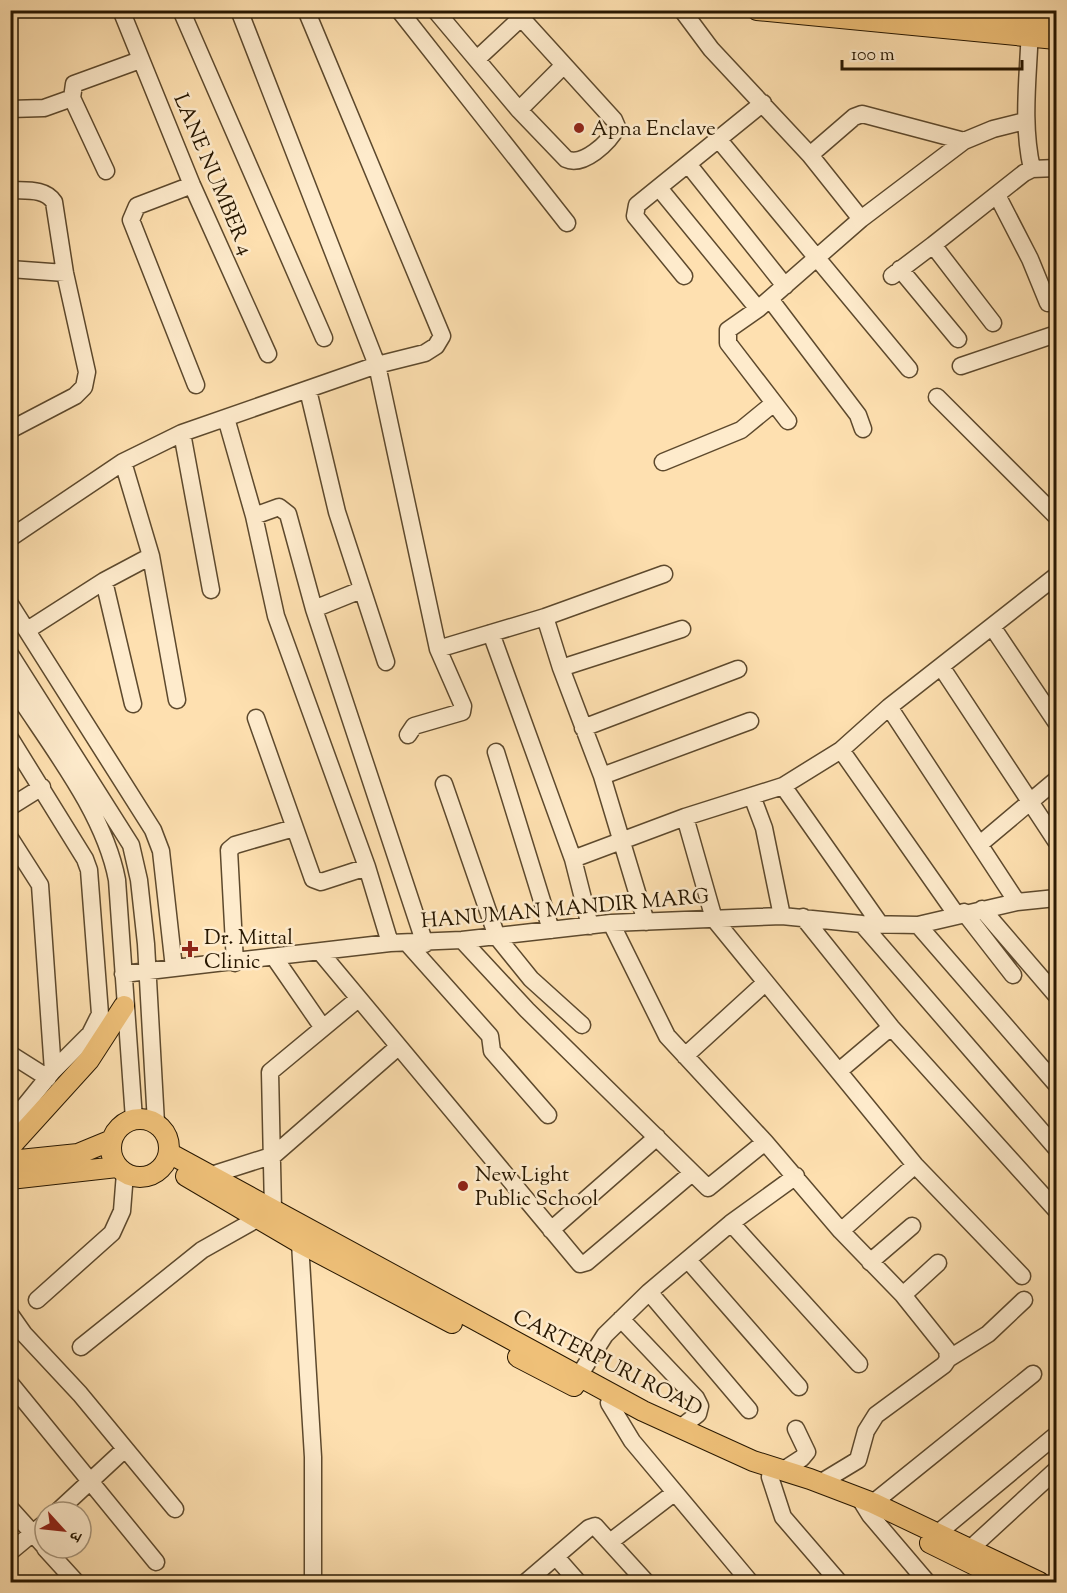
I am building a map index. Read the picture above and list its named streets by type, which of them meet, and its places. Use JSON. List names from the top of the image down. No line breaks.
{"streets":{"main road":["CARTERPURI ROAD"],"street":["LANE NUMBER 4","HANUMAN MANDIR MARG"]},"places":{"other":["Apna Enclave","New Light Public School"],"health":["Dr. Mittal Clinic"]},"scale_bar":"100 m","north":"bottom right"}
